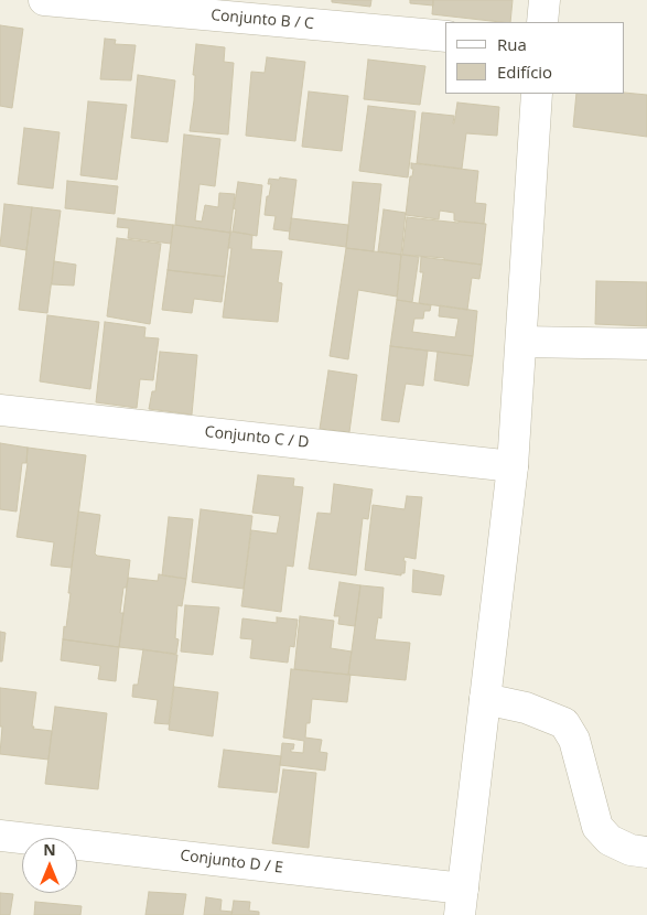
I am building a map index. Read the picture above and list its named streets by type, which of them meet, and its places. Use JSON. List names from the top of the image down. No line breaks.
{"streets":{"street":["Conjunto B / C","Conjunto C / D","Conjunto D / E"]},"legend":["Rua","Edifício"],"north":"top"}
